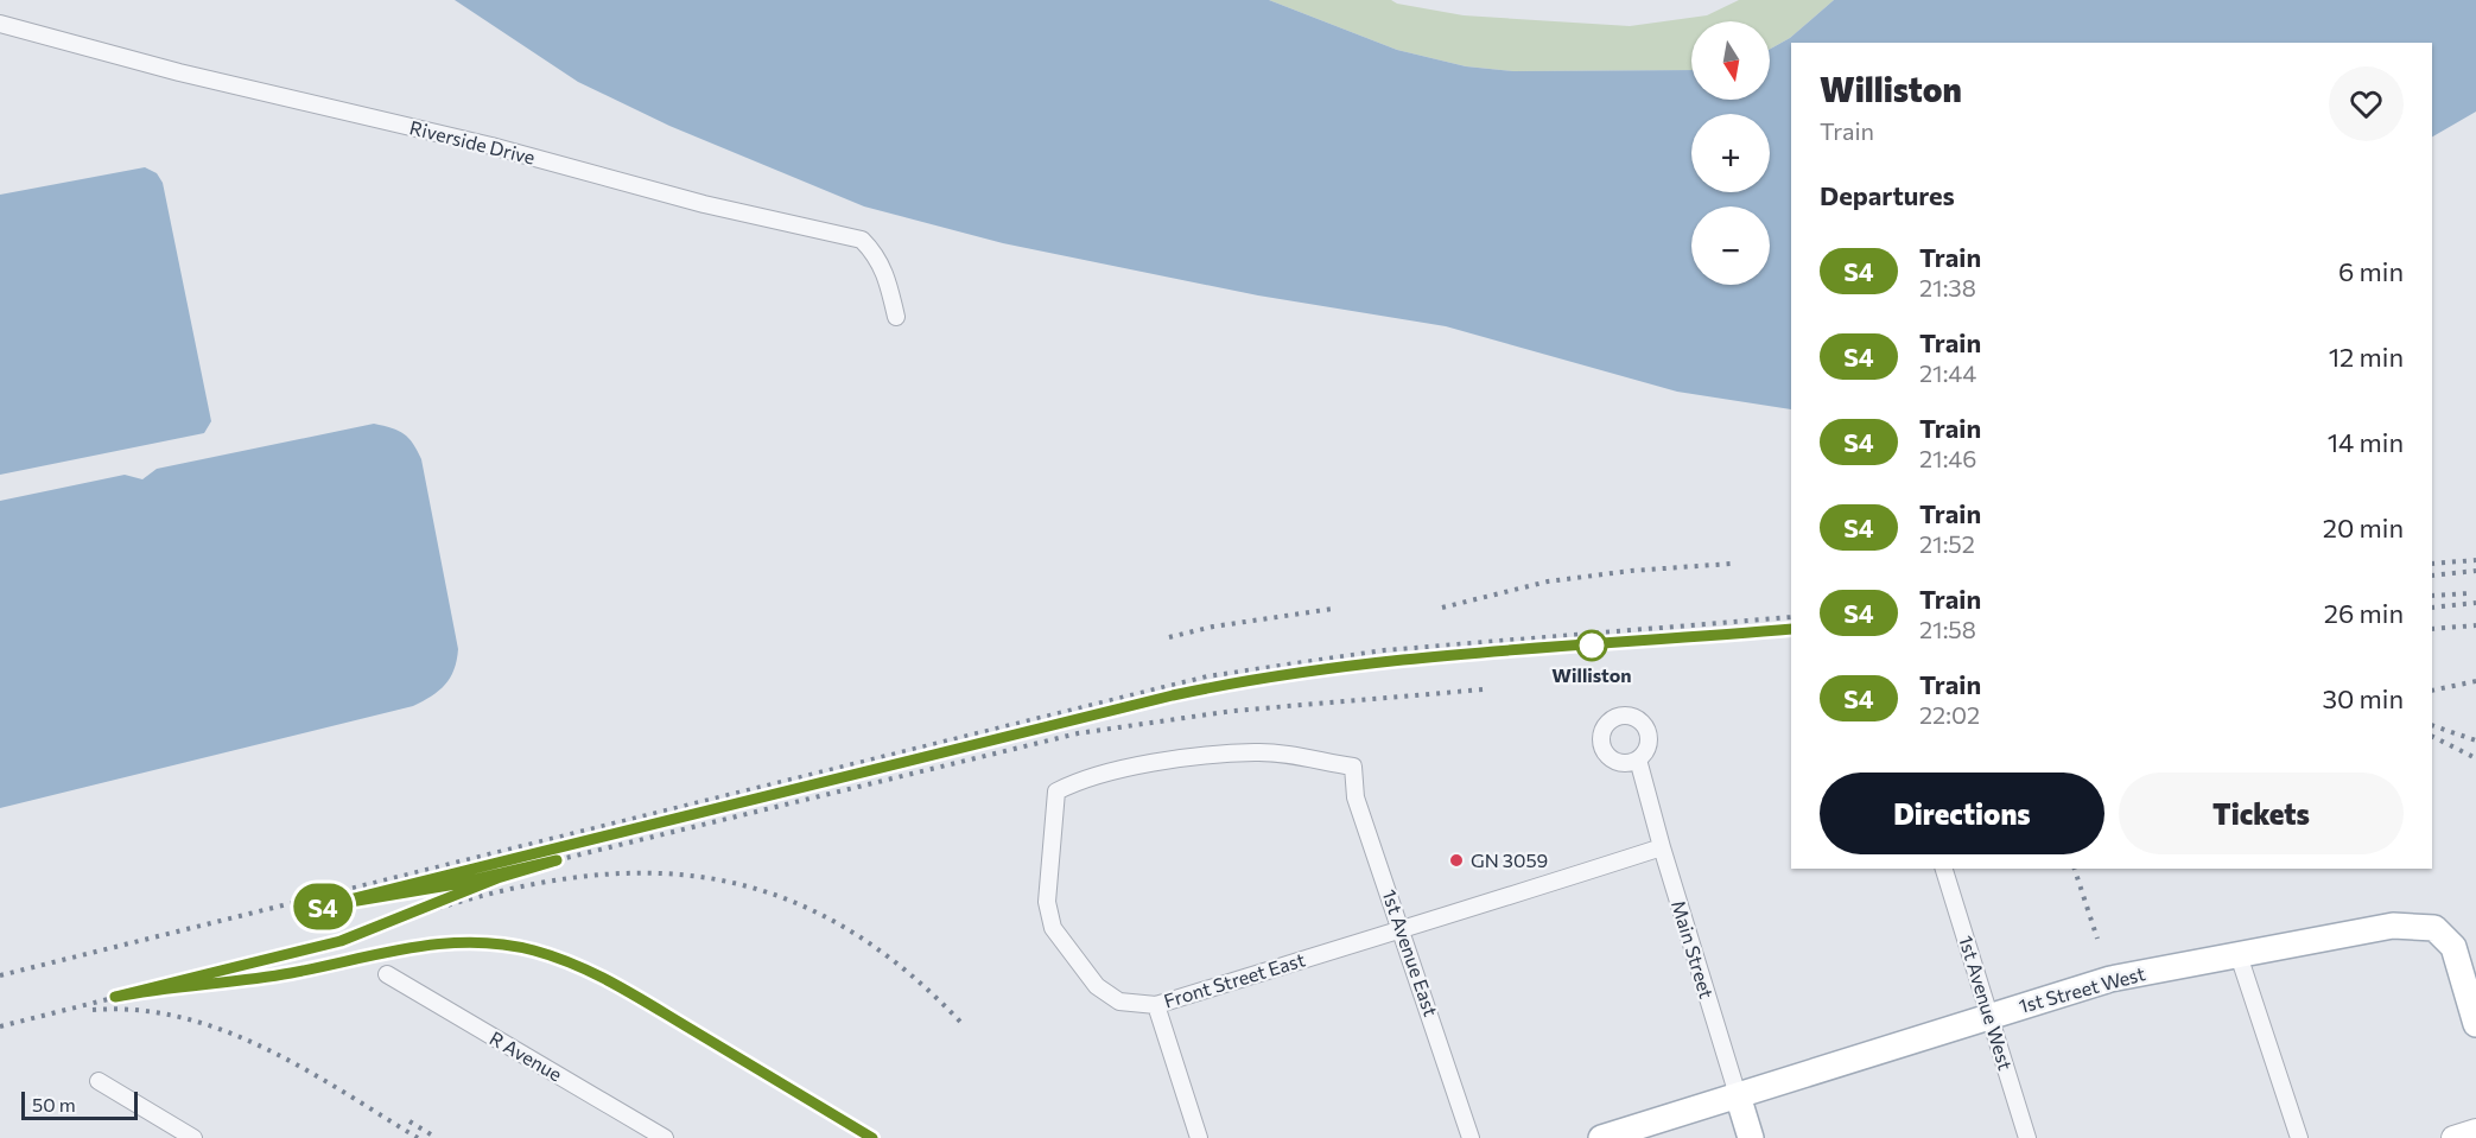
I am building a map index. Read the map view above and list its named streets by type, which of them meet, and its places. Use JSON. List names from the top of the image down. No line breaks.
{"streets":{"main road":["Main Street","1st Street West"],"street":["Riverside Drive","1st Avenue East","Front Street East","1st Avenue West","R Avenue"]},"crossings":[["Main Street","Front Street East"],["Main Street","1st Street West"],["1st Avenue East","Front Street East"],["1st Street West","1st Avenue West"]],"places":["Williston","GN 3059"],"scale_bar":"50 m","north":"bottom","page":{"on_map":"S4","map_buttons":["+","−"],"heading":[["Williston","Train"],"Departures"],"list":[{"mark":"S4","name":"Train","note":"21:38","value":"6 min"},{"mark":"S4","name":"Train","note":"21:44","value":"12 min"},{"mark":"S4","name":"Train","note":"21:46","value":"14 min"},{"mark":"S4","name":"Train","note":"21:52","value":"20 min"},{"mark":"S4","name":"Train","note":"21:58","value":"26 min"},{"mark":"S4","name":"Train","note":"22:02","value":"30 min"}],"buttons":["Directions","Tickets"],"scale":"50 m"}}
